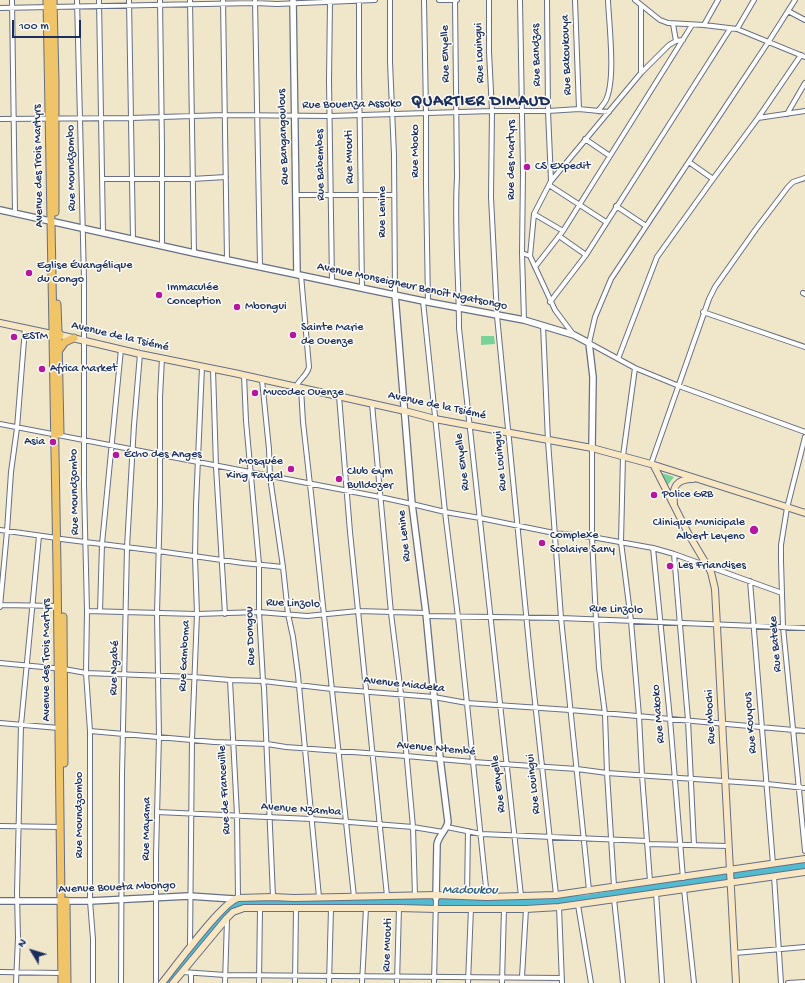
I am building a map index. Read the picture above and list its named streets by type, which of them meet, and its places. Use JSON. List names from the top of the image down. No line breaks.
{"streets":{"main road":["Avenue des Trois Martyrs","Avenue de la Tsiémé","Rue Mbochi"],"street":["Rue Louingui","Rue Enyelle","Rue Bandzas","Rue Bakoukouya","Rue Bouenza Assoko","Rue Bangangoulous","Rue Mboko","Rue Mvouti","Rue des Martyrs","Rue Babembes","Rue Moundzombo","Rue Lenine","Avenue Monseigneur Benoît Ngatsongo","Rue Linzolo","Rue Dongou","Rue Bateke","Rue Gamboma","Rue Ngabé","Avenue Miadeka","Rue Makoko","Rue Kouyous","Avenue Ntembé","Rue de Franceville","Avenue Nzamba","Rue Mayama","Avenue Boueta Mbongo"]},"crossings":[["Rue Louingui","Rue Bouenza Assoko"],["Rue Louingui","Avenue Monseigneur Benoît Ngatsongo"],["Rue Louingui","Avenue de la Tsiémé"],["Rue Louingui","Rue Linzolo"],["Rue Louingui","Avenue Miadeka"],["Rue Louingui","Avenue Ntembé"],["Rue Louingui","Avenue Nzamba"],["Rue Enyelle","Rue Bouenza Assoko"],["Rue Enyelle","Avenue Monseigneur Benoît Ngatsongo"],["Rue Enyelle","Avenue de la Tsiémé"],["Rue Enyelle","Rue Linzolo"],["Rue Enyelle","Avenue Miadeka"],["Rue Enyelle","Avenue Ntembé"],["Rue Enyelle","Avenue Nzamba"],["Rue Bandzas","Rue Bouenza Assoko"],["Rue Bakoukouya","Rue Bouenza Assoko"],["Rue Bouenza Assoko","Rue Bangangoulous"],["Rue Bouenza Assoko","Rue Mboko"],["Rue Bouenza Assoko","Rue Mvouti"],["Rue Bouenza Assoko","Rue des Martyrs"],["Rue Bouenza Assoko","Rue Babembes"],["Rue Bouenza Assoko","Avenue des Trois Martyrs"],["Rue Bouenza Assoko","Rue Moundzombo"],["Rue Bouenza Assoko","Rue Lenine"],["Rue Bangangoulous","Avenue Monseigneur Benoît Ngatsongo"],["Rue Mboko","Avenue Monseigneur Benoît Ngatsongo"],["Rue Mboko","Avenue de la Tsiémé"],["Rue Mboko","Rue Linzolo"],["Rue Mboko","Avenue Miadeka"],["Rue Mboko","Avenue Ntembé"],["Rue Mboko","Avenue Nzamba"],["Rue Mvouti","Avenue Monseigneur Benoît Ngatsongo"],["Rue des Martyrs","Avenue Monseigneur Benoît Ngatsongo"],["Rue Babembes","Avenue Monseigneur Benoît Ngatsongo"],["Avenue des Trois Martyrs","Avenue Monseigneur Benoît Ngatsongo"],["Avenue des Trois Martyrs","Avenue de la Tsiémé"],["Avenue des Trois Martyrs","Avenue Miadeka"],["Avenue des Trois Martyrs","Avenue Boueta Mbongo"],["Rue Moundzombo","Avenue Monseigneur Benoît Ngatsongo"],["Rue Moundzombo","Avenue de la Tsiémé"],["Rue Moundzombo","Rue Linzolo"],["Rue Moundzombo","Avenue Miadeka"],["Rue Moundzombo","Avenue Ntembé"],["Rue Moundzombo","Avenue Boueta Mbongo"],["Rue Lenine","Avenue Monseigneur Benoît Ngatsongo"],["Rue Lenine","Avenue de la Tsiémé"],["Rue Lenine","Rue Linzolo"],["Rue Lenine","Avenue Miadeka"],["Rue Lenine","Avenue Ntembé"],["Rue Lenine","Avenue Nzamba"],["Avenue de la Tsiémé","Rue Dongou"],["Avenue de la Tsiémé","Rue Bateke"],["Avenue de la Tsiémé","Rue Gamboma"],["Avenue de la Tsiémé","Rue Ngabé"],["Avenue de la Tsiémé","Rue Mbochi"],["Avenue de la Tsiémé","Rue Mayama"],["Rue Linzolo","Rue Dongou"],["Rue Linzolo","Rue Bateke"],["Rue Linzolo","Rue Gamboma"],["Rue Linzolo","Rue Ngabé"],["Rue Linzolo","Rue Makoko"],["Rue Linzolo","Rue Mbochi"],["Rue Linzolo","Rue Kouyous"],["Rue Linzolo","Rue Mayama"],["Rue Dongou","Avenue Miadeka"],["Rue Dongou","Avenue Ntembé"],["Rue Dongou","Avenue Nzamba"],["Rue Bateke","Avenue Miadeka"],["Rue Bateke","Avenue Ntembé"],["Rue Gamboma","Avenue Miadeka"],["Rue Gamboma","Avenue Ntembé"],["Rue Gamboma","Avenue Nzamba"],["Rue Gamboma","Avenue Boueta Mbongo"],["Rue Ngabé","Avenue Miadeka"],["Rue Ngabé","Avenue Ntembé"],["Rue Ngabé","Avenue Boueta Mbongo"],["Avenue Miadeka","Rue Makoko"],["Avenue Miadeka","Rue Mbochi"],["Avenue Miadeka","Rue Kouyous"],["Avenue Miadeka","Rue de Franceville"],["Avenue Miadeka","Rue Mayama"],["Rue Makoko","Avenue Ntembé"],["Rue Makoko","Avenue Nzamba"],["Rue Mbochi","Avenue Ntembé"],["Rue Mbochi","Avenue Nzamba"],["Rue Kouyous","Avenue Ntembé"],["Avenue Ntembé","Rue de Franceville"],["Avenue Ntembé","Rue Mayama"],["Rue de Franceville","Avenue Nzamba"],["Rue de Franceville","Avenue Boueta Mbongo"],["Avenue Nzamba","Rue Mayama"],["Rue Mayama","Avenue Boueta Mbongo"]],"districts":["QUARTIER DIMAUD"],"water":["Madoukou"],"places":["CS Expedit","Eglise Évangélique du Congo","Immaculée Conception","Mbongui","Sainte Marie de Ouenze","ESTM","Africa Market","Mucodec Ouenze","Asia","Écho des Anges","Mosquée King Fayçal","Club Gym Bulldozer","Police GRB","Clinique Municipale Albert Leyeno","Complexe Scolaire Sany","Les Friandises"],"scale_bar":"100 m","north":"top left"}
